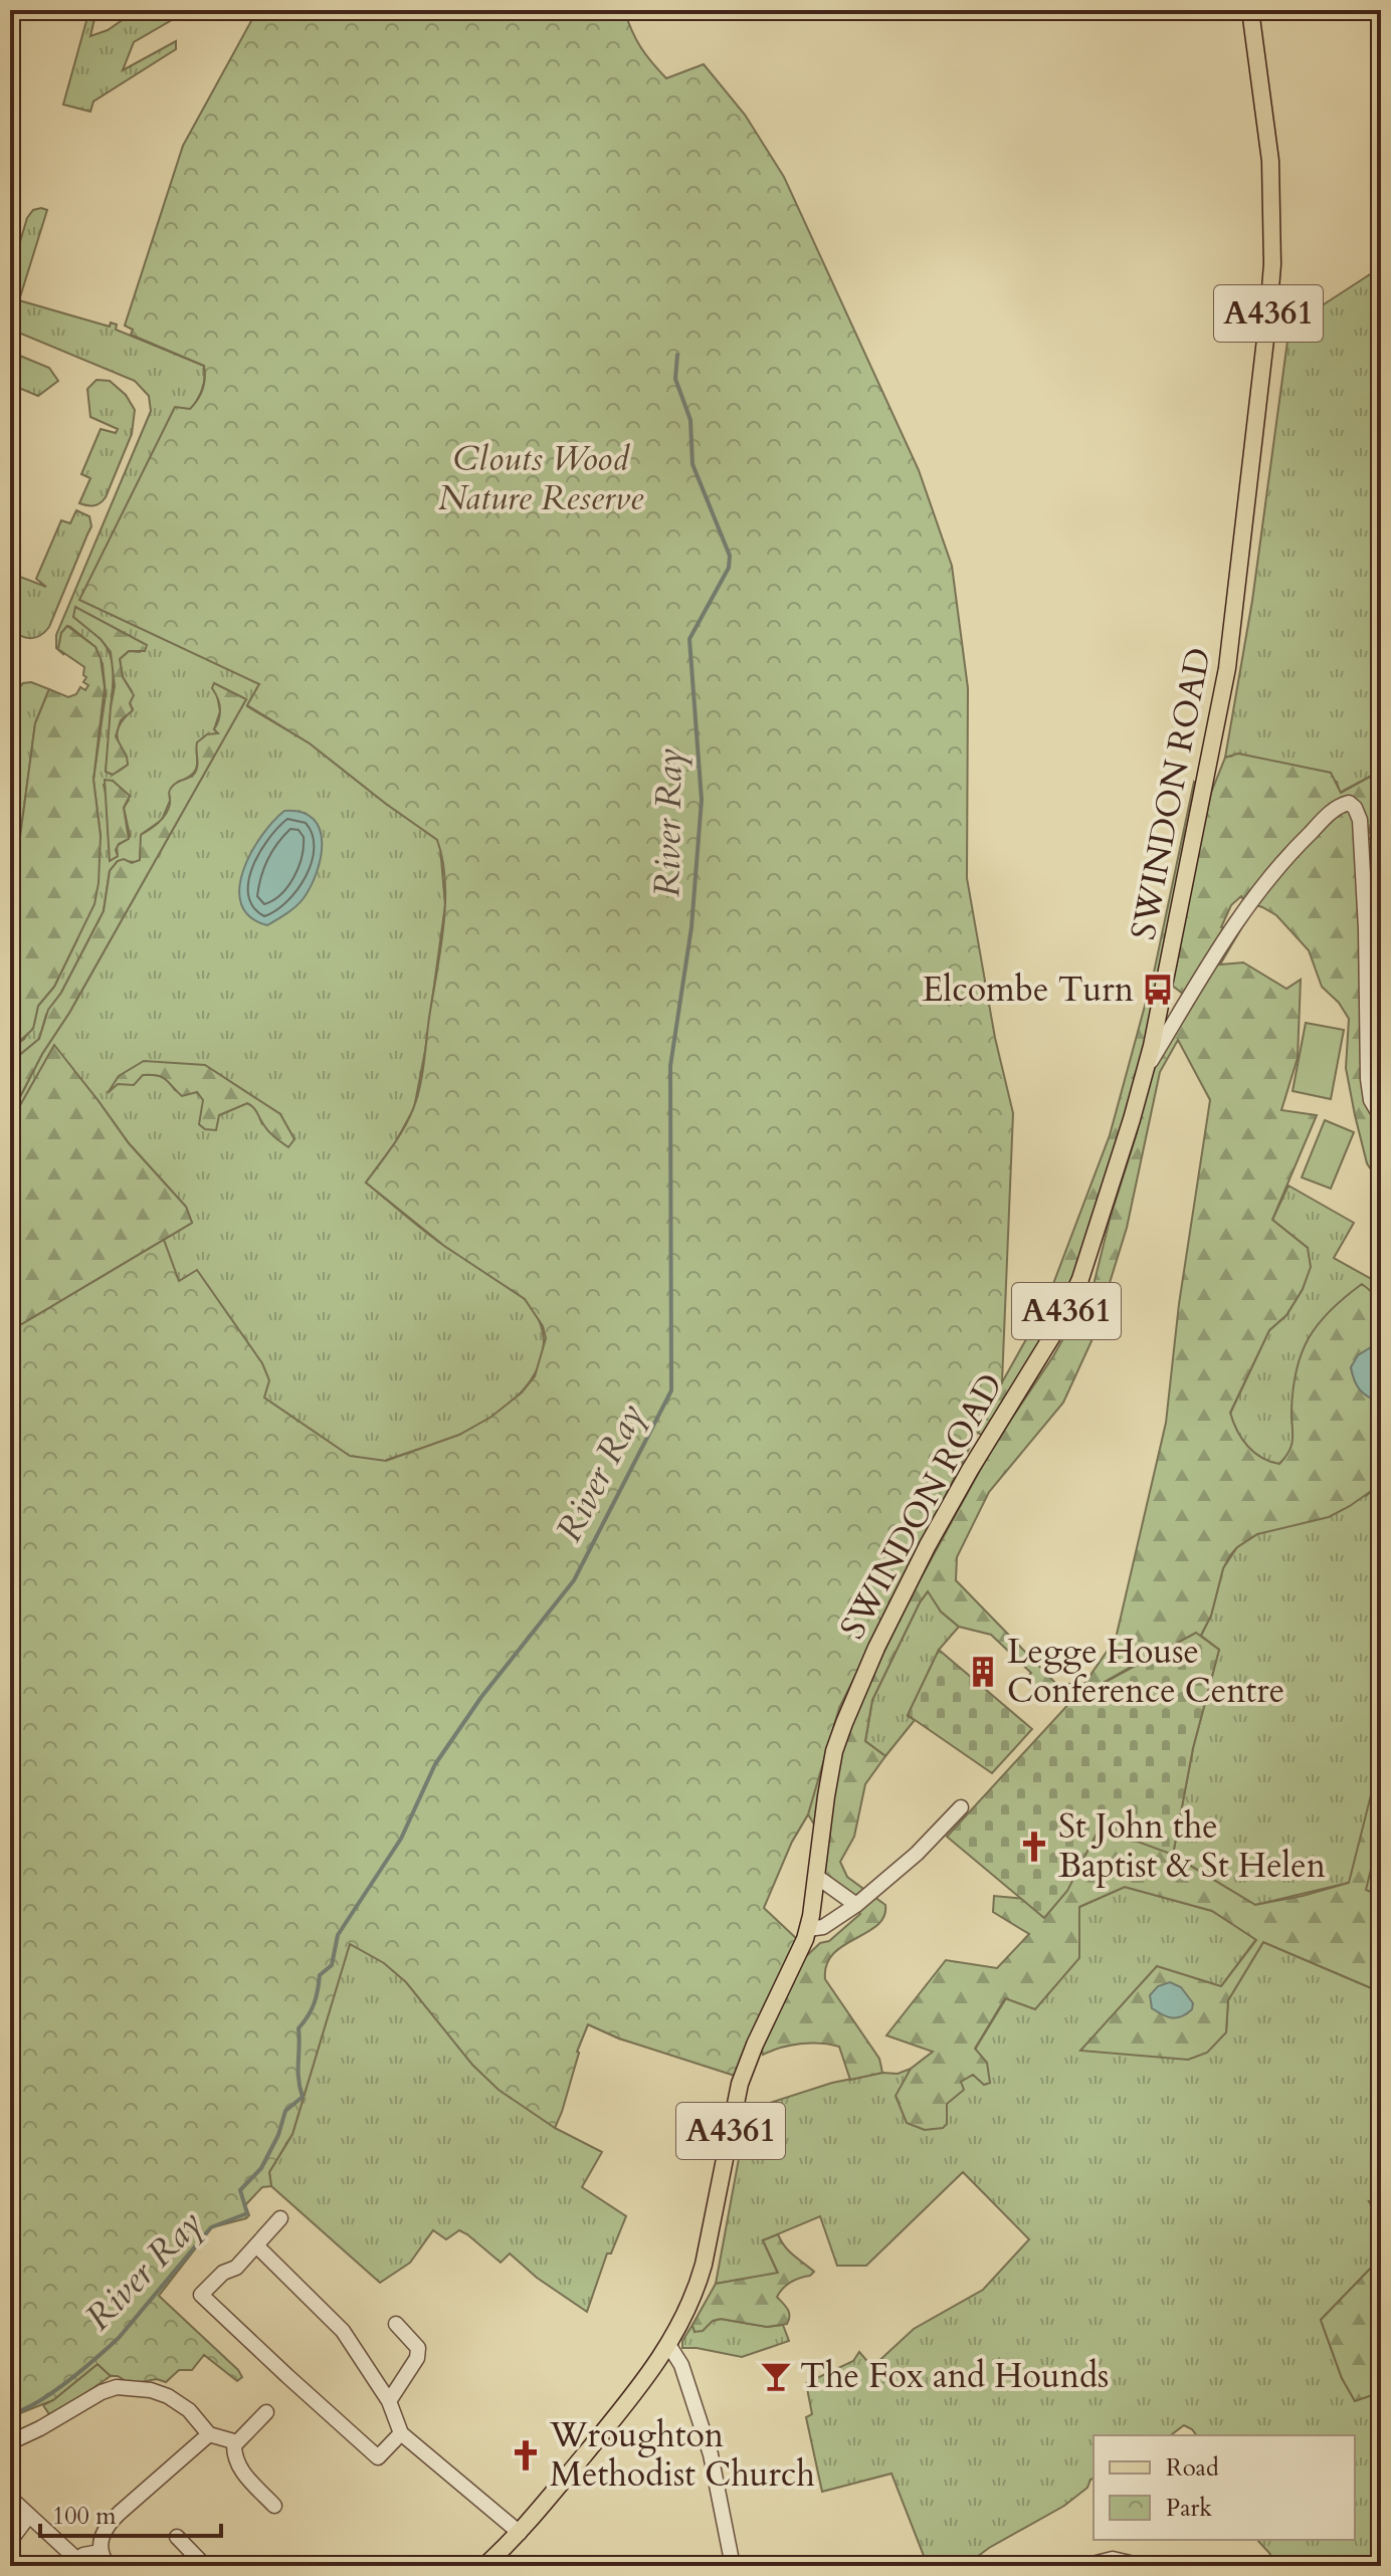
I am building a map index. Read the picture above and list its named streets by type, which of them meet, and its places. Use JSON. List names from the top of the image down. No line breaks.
{"streets":{"main road":["A4361","SWINDON ROAD"]},"crossings":[["A4361","SWINDON ROAD"]],"water":["River Ray"],"parks":["Clouts Wood Nature Reserve"],"places":{"bus stop":["Elcombe Turn"],"building":["Legge House Conference Centre"],"church":["St John the Baptist & St Helen","Wroughton Methodist Church"],"bar":["The Fox and Hounds"]},"legend":["Road","Park"],"scale_bar":"100 m"}
